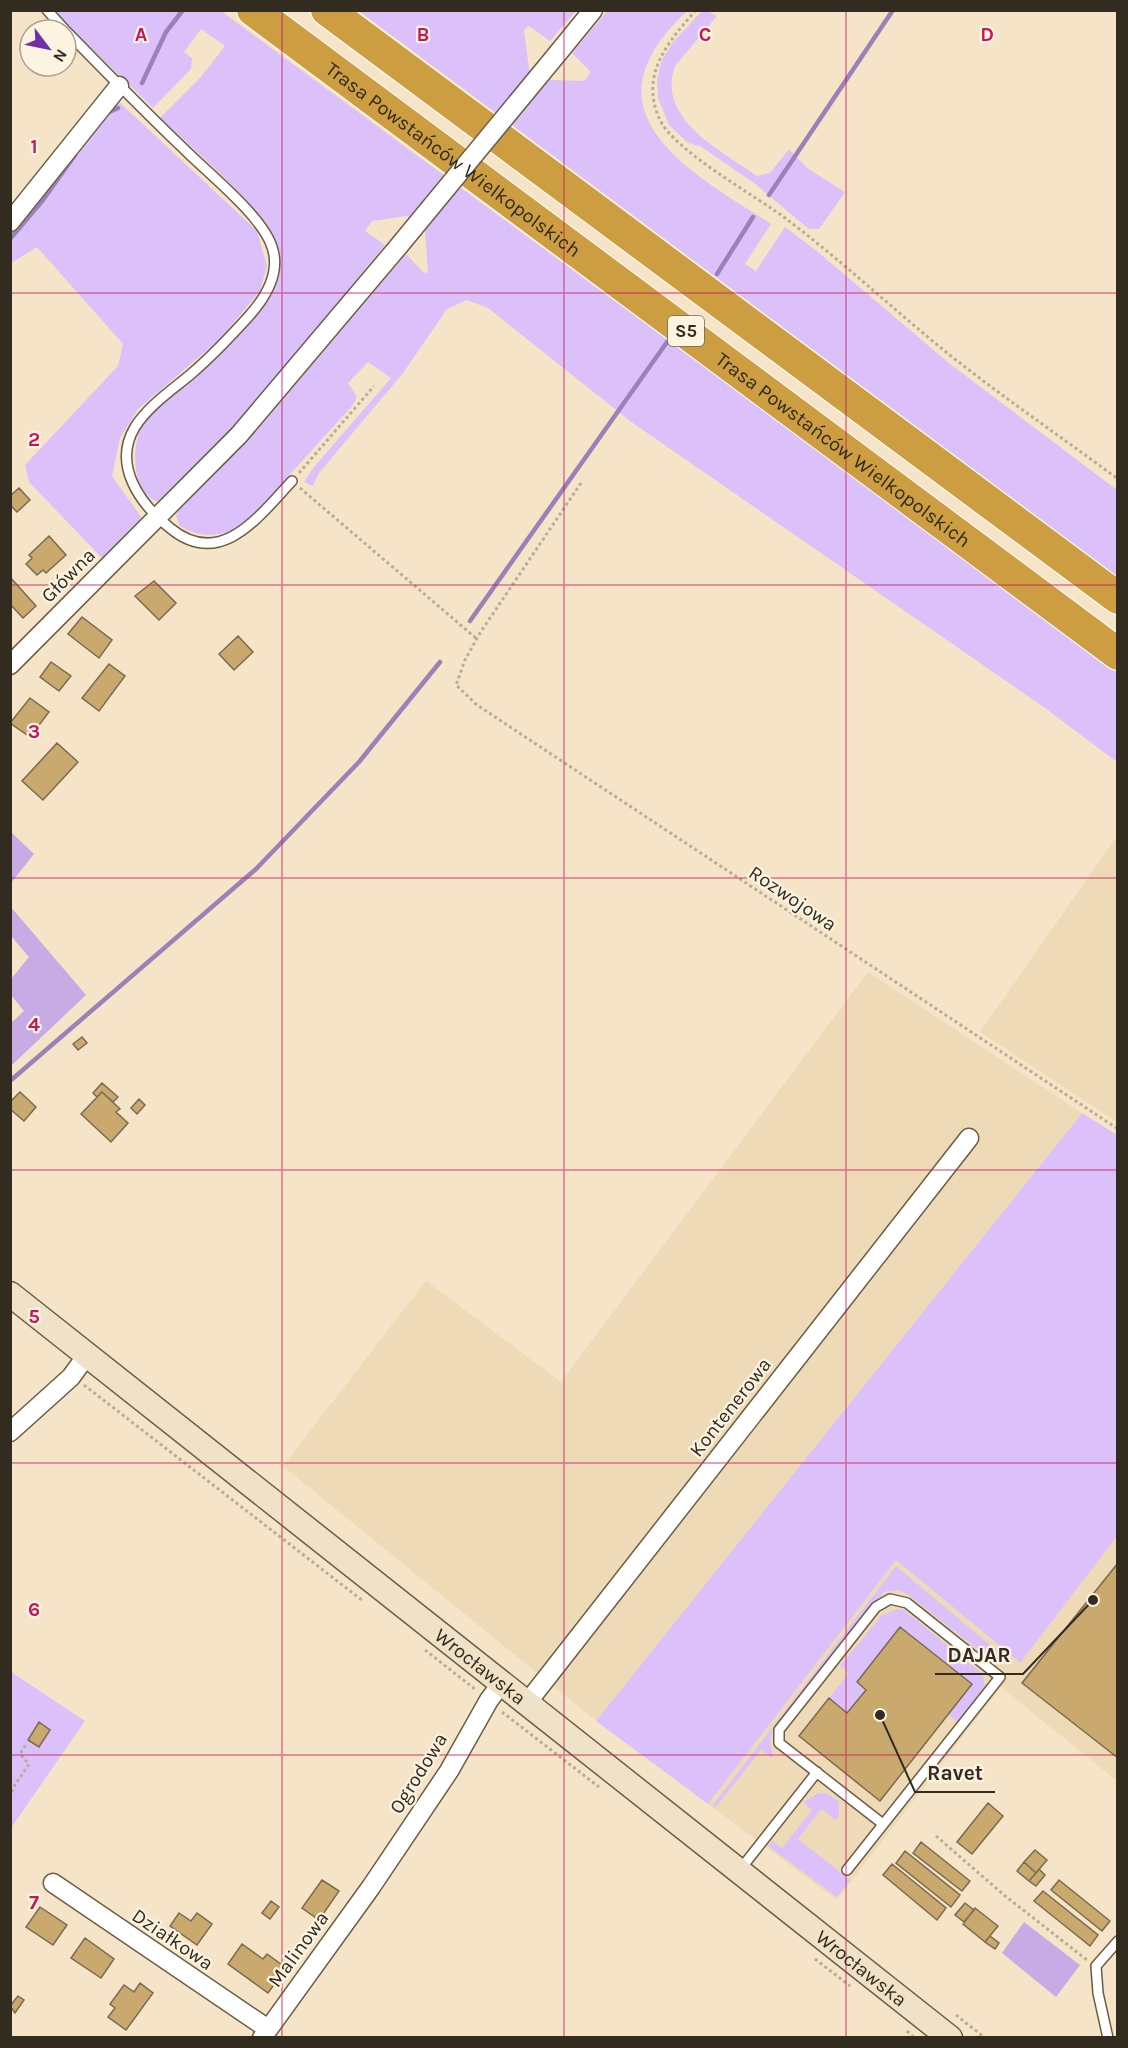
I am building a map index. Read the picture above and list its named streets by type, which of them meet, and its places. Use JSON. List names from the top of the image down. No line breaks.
{"streets":{"highway":["Trasa Powstańców Wielkopolskich","S5"],"main road":["Wrocławska"],"street":["Główna","Kontenerowa","Ogrodowa","Działkowa","Malinowa"],"path":["Rozwojowa"]},"crossings":[["Kontenerowa","Wrocławska"],["Wrocławska","Ogrodowa"],["Ogrodowa","Malinowa"],["Działkowa","Malinowa"]],"places":["DAJAR","Ravet"],"north":"bottom right","grid":{"columns":["A","B","C","D"],"rows":["1","2","3","4","5","6","7"]}}
